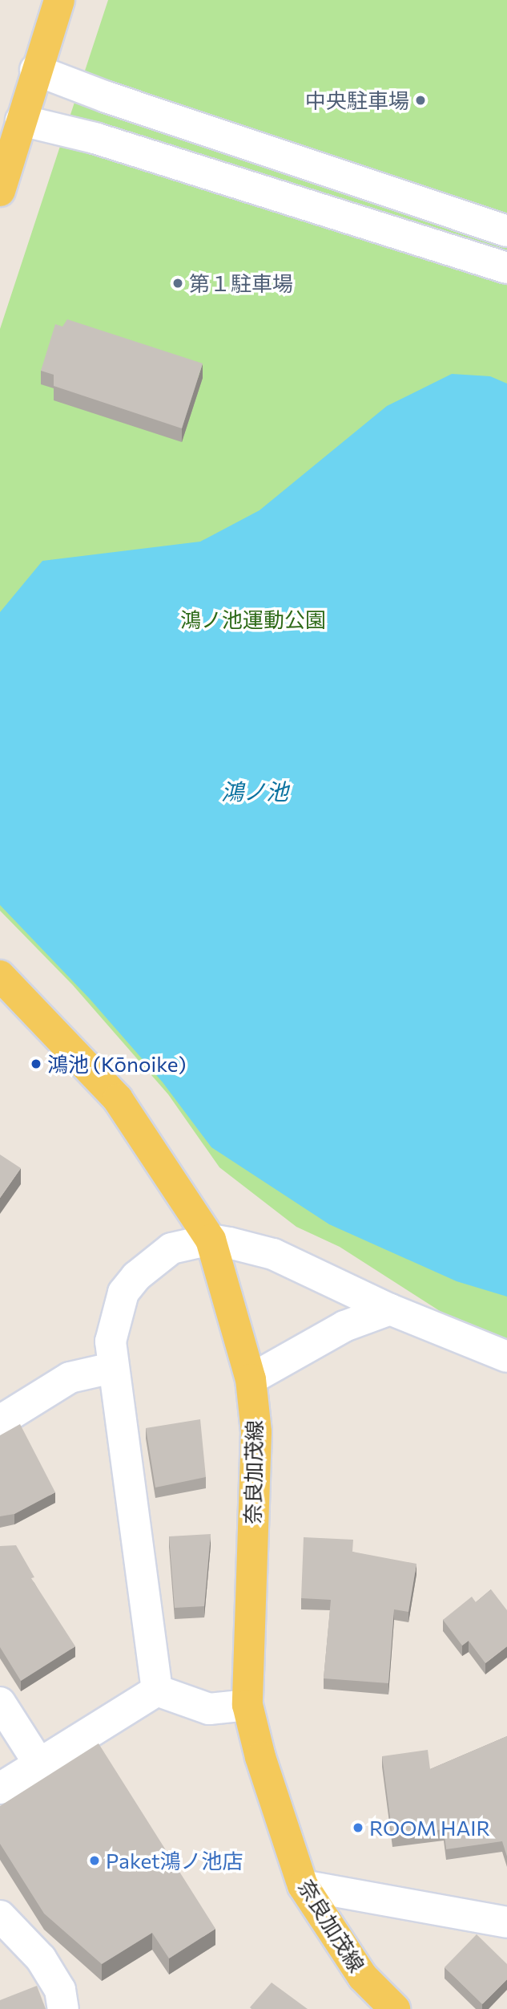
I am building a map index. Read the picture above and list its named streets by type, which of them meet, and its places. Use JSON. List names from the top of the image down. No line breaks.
{"streets":{"main road":["奈良加茂線"]},"water":["鴻ノ池"],"parks":["鴻ノ池運動公園"],"places":["中央駐車場","第１駐車場","鴻池 (Kōnoike)","ROOM HAIR","Paket鴻ノ池店"]}
